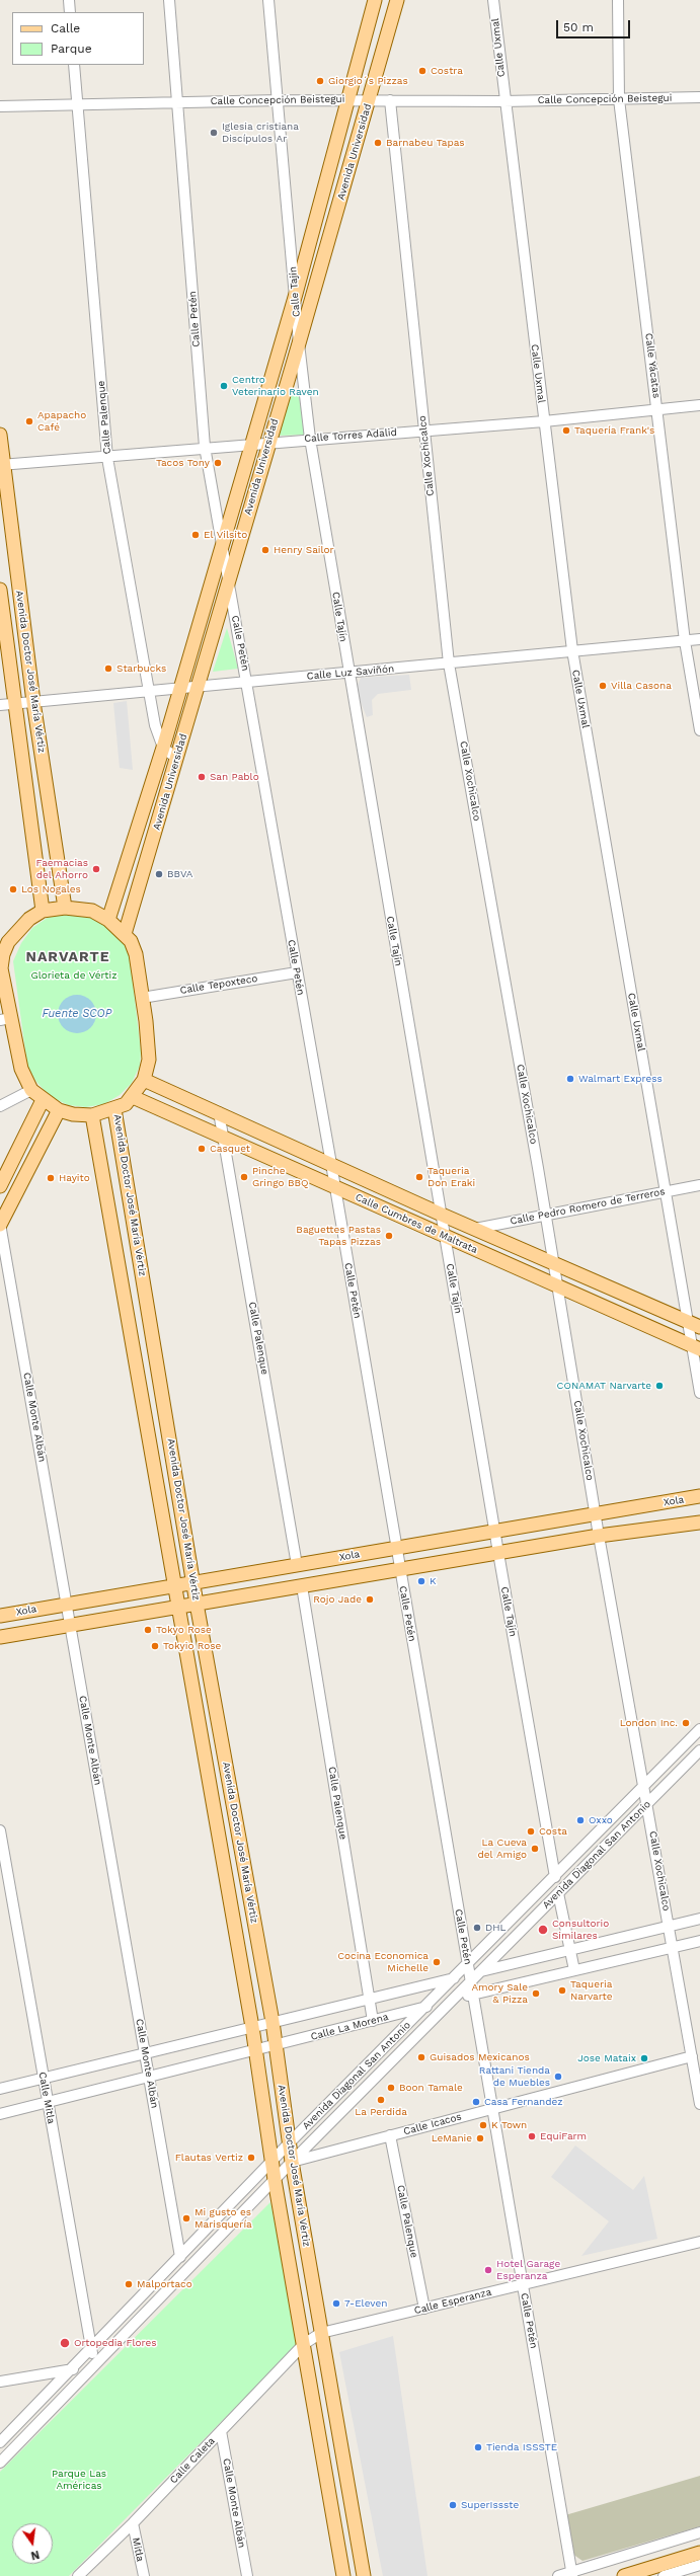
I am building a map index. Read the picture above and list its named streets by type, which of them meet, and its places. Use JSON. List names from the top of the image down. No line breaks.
{"streets":{"main road":["Avenida Universidad","Avenida Doctor José María Vértiz","Calle Cumbres de Maltrata","Xola"],"street":["Calle Uxmal","Calle Concepción Beistegui","Calle Tajín","Calle Petén","Calle Yácatas","Calle Palenque","Calle Torres Adalid","Calle Xochicalco","Calle Luz Saviñón","Calle Tepoxteco","Calle Pedro Romero de Terreros","Calle Monte Albán","Avenida Diagonal San Antonio","Calle La Morena","Calle Mitla","Calle Icacos","Calle Esperanza","Calle Caleta","Mitla"]},"crossings":[["Calle Uxmal","Calle Concepción Beistegui"],["Calle Uxmal","Calle Torres Adalid"],["Calle Uxmal","Calle Luz Saviñón"],["Calle Uxmal","Calle Pedro Romero de Terreros"],["Calle Uxmal","Calle Cumbres de Maltrata"],["Calle Concepción Beistegui","Avenida Universidad"],["Calle Concepción Beistegui","Calle Tajín"],["Calle Concepción Beistegui","Calle Petén"],["Calle Concepción Beistegui","Calle Yácatas"],["Calle Concepción Beistegui","Calle Palenque"],["Calle Concepción Beistegui","Calle Xochicalco"],["Avenida Universidad","Calle Tajín"],["Avenida Universidad","Calle Petén"],["Avenida Universidad","Calle Palenque"],["Avenida Universidad","Calle Torres Adalid"],["Avenida Universidad","Calle Luz Saviñón"],["Calle Tajín","Calle Torres Adalid"],["Calle Tajín","Calle Luz Saviñón"],["Calle Tajín","Calle Cumbres de Maltrata"],["Calle Tajín","Xola"],["Calle Tajín","Avenida Diagonal San Antonio"],["Calle Petén","Calle Torres Adalid"],["Calle Petén","Calle Luz Saviñón"],["Calle Petén","Calle Tepoxteco"],["Calle Petén","Calle Cumbres de Maltrata"],["Calle Petén","Xola"],["Calle Petén","Avenida Diagonal San Antonio"],["Calle Petén","Calle La Morena"],["Calle Petén","Calle Icacos"],["Calle Petén","Calle Esperanza"],["Calle Yácatas","Calle Torres Adalid"],["Calle Yácatas","Calle Luz Saviñón"],["Calle Palenque","Calle Torres Adalid"],["Calle Palenque","Calle Luz Saviñón"],["Calle Palenque","Calle Cumbres de Maltrata"],["Calle Palenque","Xola"],["Calle Palenque","Calle La Morena"],["Calle Palenque","Calle Icacos"],["Calle Palenque","Calle Esperanza"],["Calle Torres Adalid","Calle Xochicalco"],["Calle Torres Adalid","Avenida Doctor José María Vértiz"],["Calle Xochicalco","Calle Luz Saviñón"],["Calle Xochicalco","Calle Pedro Romero de Terreros"],["Calle Xochicalco","Calle Cumbres de Maltrata"],["Calle Xochicalco","Xola"],["Calle Xochicalco","Avenida Diagonal San Antonio"],["Calle Xochicalco","Calle La Morena"],["Calle Xochicalco","Calle Icacos"],["Avenida Doctor José María Vértiz","Calle Luz Saviñón"],["Avenida Doctor José María Vértiz","Xola"],["Avenida Doctor José María Vértiz","Avenida Diagonal San Antonio"],["Avenida Doctor José María Vértiz","Calle La Morena"],["Avenida Doctor José María Vértiz","Calle Icacos"],["Avenida Doctor José María Vértiz","Calle Esperanza"],["Avenida Doctor José María Vértiz","Calle Caleta"],["Calle Pedro Romero de Terreros","Calle Cumbres de Maltrata"],["Calle Monte Albán","Xola"],["Calle Monte Albán","Avenida Diagonal San Antonio"],["Calle Monte Albán","Calle La Morena"],["Calle Monte Albán","Calle Caleta"],["Avenida Diagonal San Antonio","Calle La Morena"],["Avenida Diagonal San Antonio","Calle Mitla"],["Avenida Diagonal San Antonio","Calle Icacos"],["Calle La Morena","Calle Mitla"],["Calle Esperanza","Calle Caleta"],["Calle Caleta","Mitla"]],"districts":["NARVARTE"],"water":["Fuente SCOP"],"parks":["Glorieta de Vértiz","Parque Las Américas"],"places":["Costra","Giorgio´s Pizzas","Iglesia cristiana Discípulos Ar","Barnabeu Tapas","Centro Veterinario Raven","Apapacho Café","Taquería Frank's","Tacos Tony","El Vilsito","Henry Sailor","Starbucks","Villa Casona","San Pablo","Faemacias del Ahorro","BBVA","Los Nogales","Walmart Express","Casquet","Pinche Gringo BBQ","Taqueria Don Eraki","Hayito","Baguettes Pastas Tapas Pizzas","CONAMAT Narvarte","K","Rojo Jade","Tokyo Rose","Tokyio Rose","London Inc.","Oxxo","Costa","La Cueva del Amigo","DHL","Consultorio Similares","Cocina Economica Michelle","Taqueria Narvarte","Amory Sale & Pizza","Guisados Mexicanos","Jose Mataix","Rattani Tienda de Muebles","Boon Tamale","La Perdida","Casa Fernandez","K Town","EquiFarm","LeManie","Flautas Vertiz","Mi gusto es Marisquería","Hotel Garage Esperanza","Malportaco","7-Eleven","Ortopedia Flores","Tienda ISSSTE","SuperIssste"],"legend":["Calle","Parque"],"scale_bar":"50 m","north":"bottom"}
